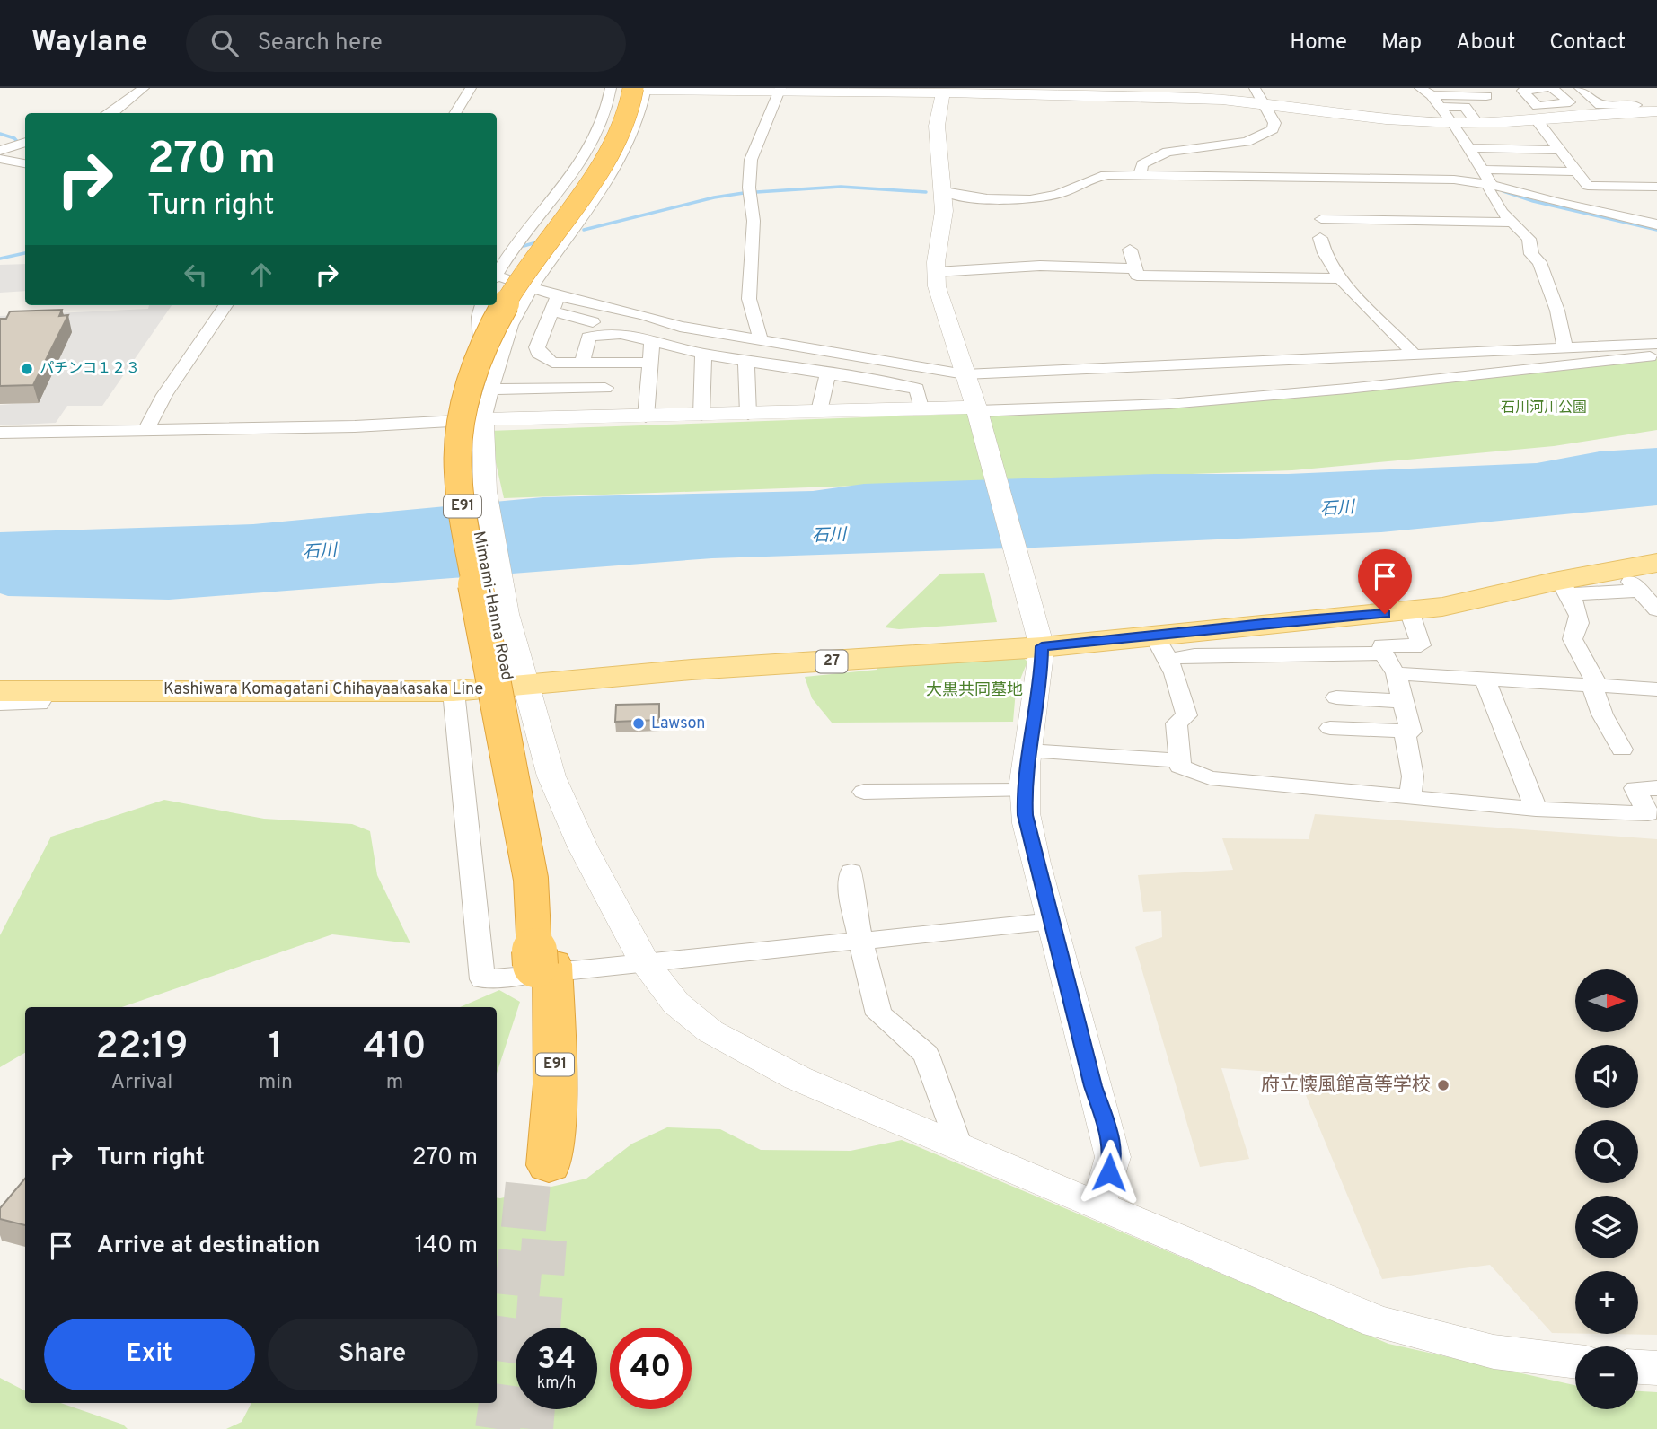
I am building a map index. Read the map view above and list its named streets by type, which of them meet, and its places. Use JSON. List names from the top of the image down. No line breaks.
{"streets":{"highway":["E91","Mimami-Hanna Road"],"main road":["27","Kashiwara Komagatani Chihayaakasaka Line"]},"water":["石川"],"parks":["石川河川公園","大黒共同墓地"],"places":["パチンコ１２３","Lawson","府立懐風館高等学校"],"north":"right","page":{"header":"Waylane","search":"Search here","nav":["Home","Map","About","Contact"],"turn":["270 m","Turn right"],"map_buttons":["+","−"],"eta":["22:19","Arrival","1","min","410","m"],"list":[{"name":"Turn right","value":"270 m"},{"name":"Arrive at destination","value":"140 m"}],"buttons":["Exit","Share"],"speed":"34 km/h","limit":"40"}}
